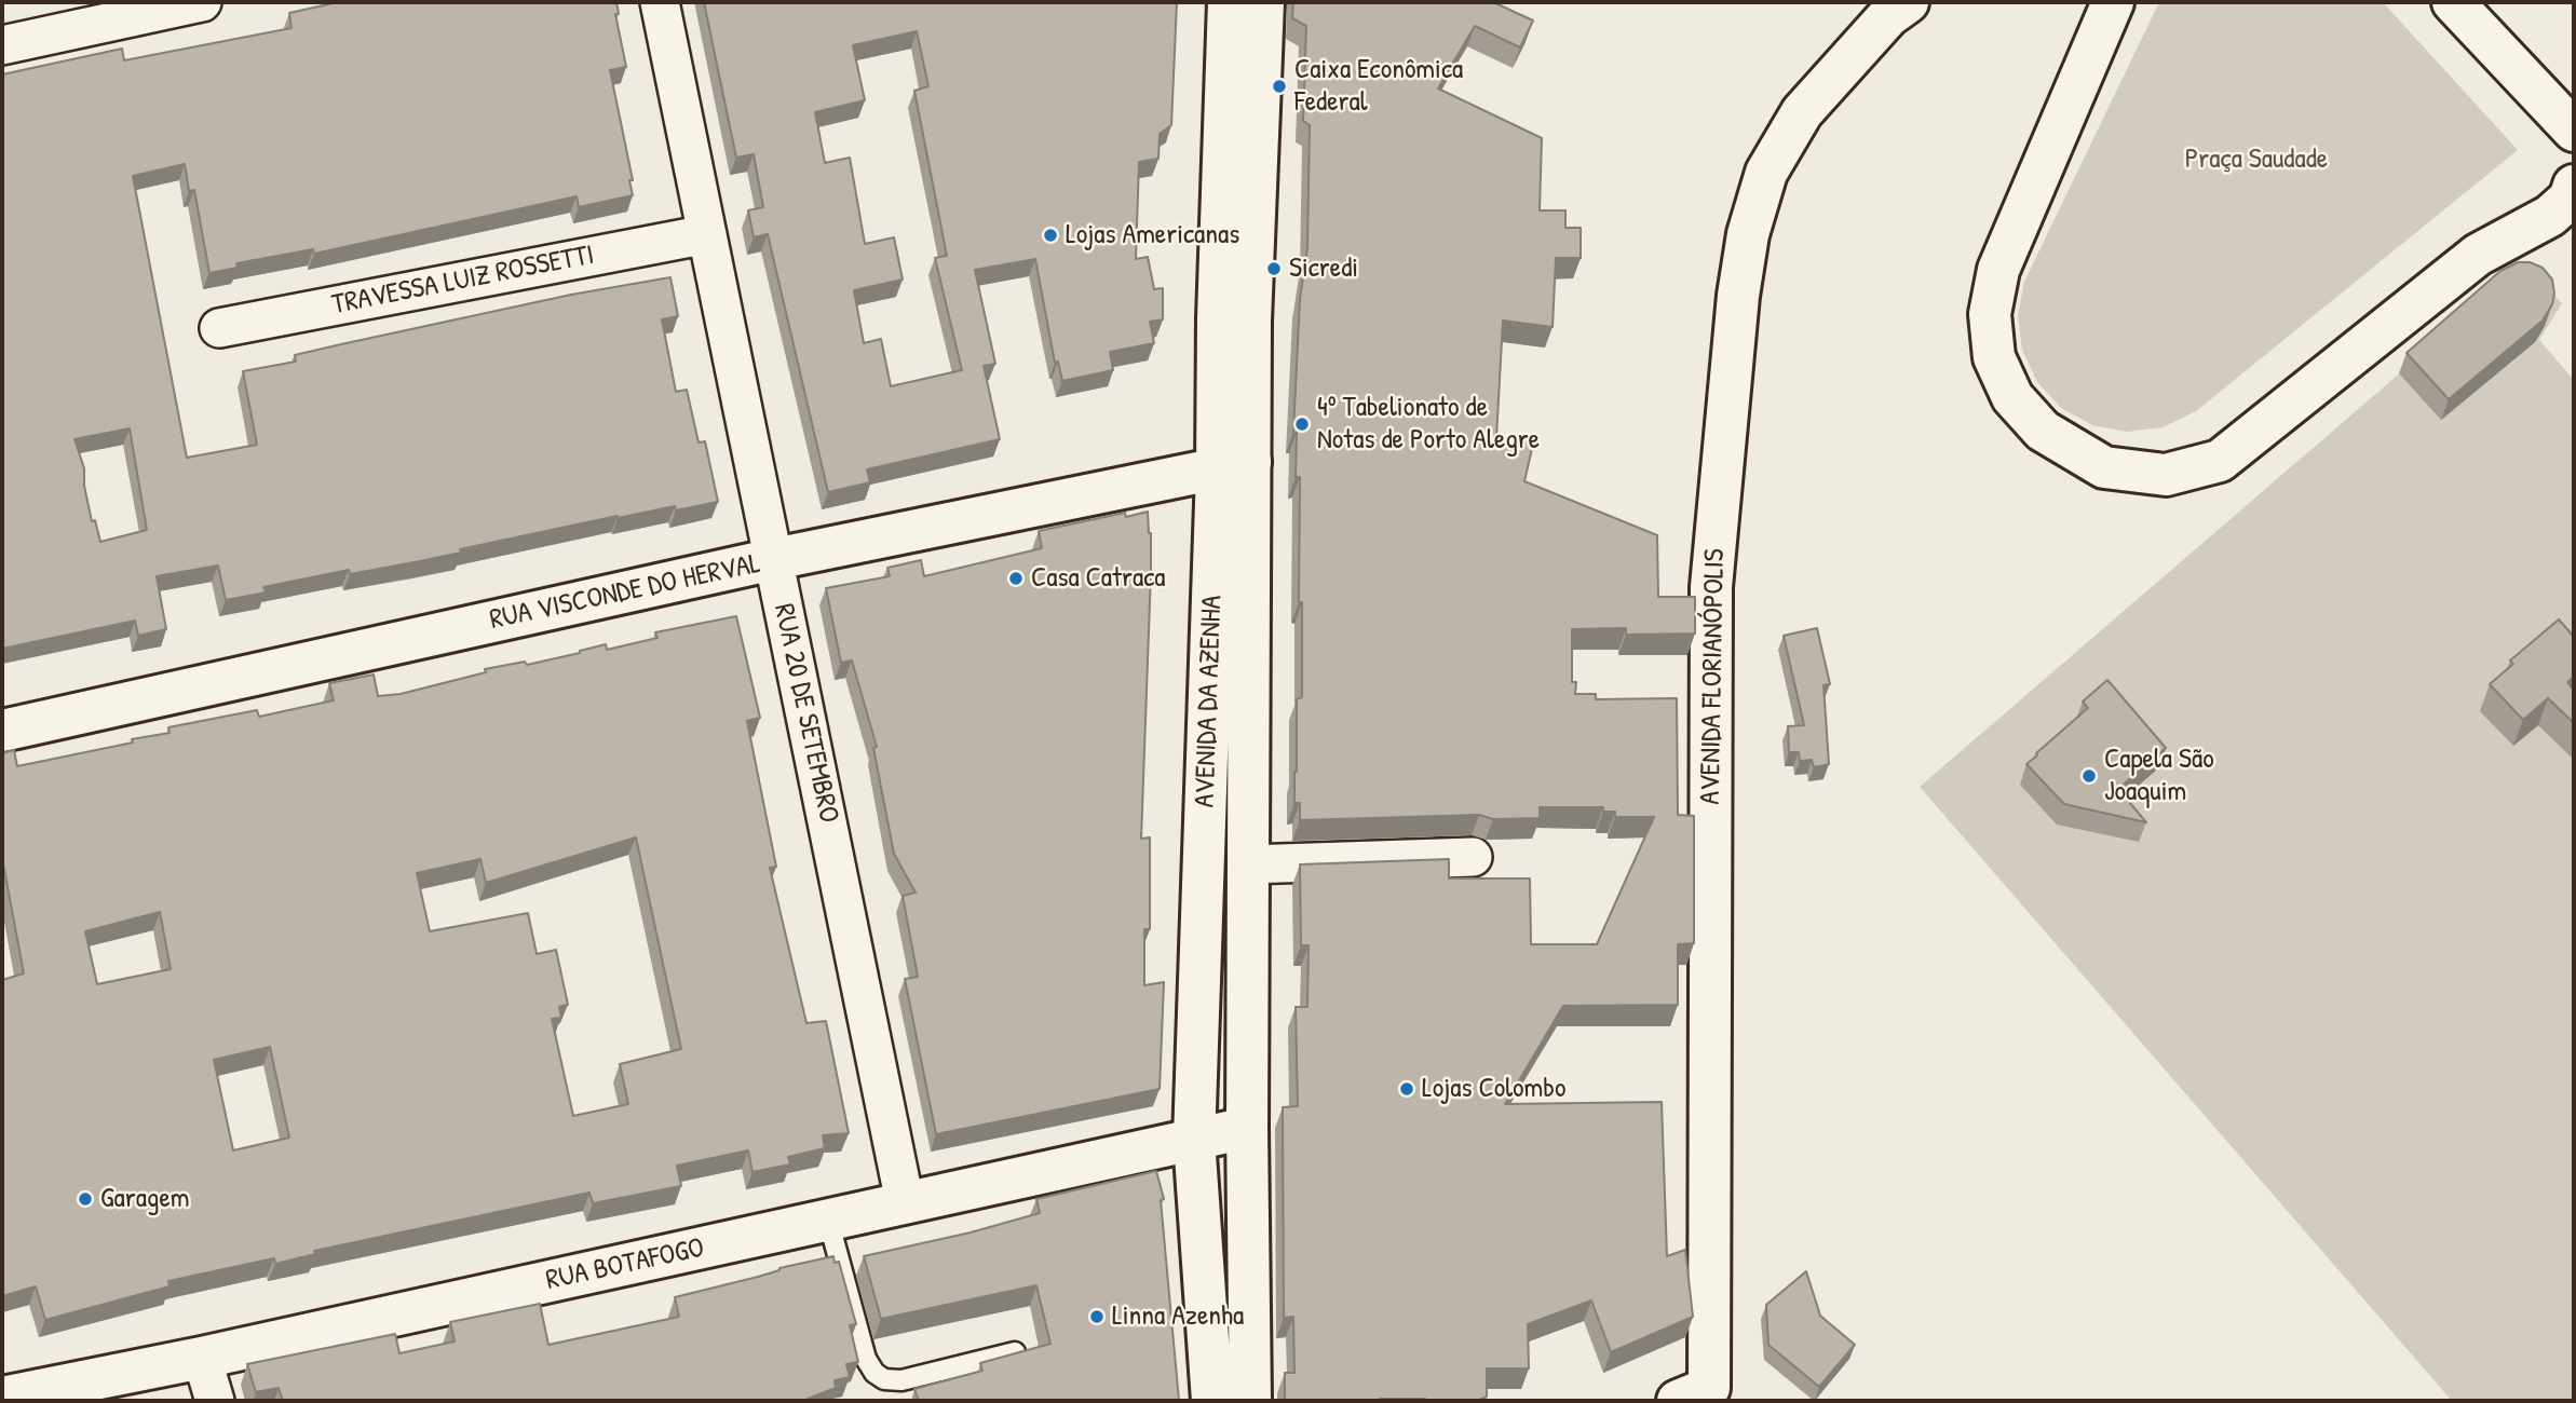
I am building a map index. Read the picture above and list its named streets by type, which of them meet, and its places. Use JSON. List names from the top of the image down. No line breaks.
{"streets":{"main road":["RUA VISCONDE DO HERVAL","AVENIDA FLORIANÓPOLIS","AVENIDA DA AZENHA","RUA BOTAFOGO"],"street":["TRAVESSA LUIZ ROSSETTI","RUA 20 DE SETEMBRO"]},"crossings":[["TRAVESSA LUIZ ROSSETTI","RUA 20 DE SETEMBRO"],["RUA VISCONDE DO HERVAL","AVENIDA DA AZENHA"],["RUA VISCONDE DO HERVAL","RUA 20 DE SETEMBRO"],["AVENIDA DA AZENHA","RUA BOTAFOGO"],["RUA 20 DE SETEMBRO","RUA BOTAFOGO"]],"parks":["Praça Saudade"],"places":["Caixa Econômica Federal","Lojas Americanas","Sicredi","4º Tabelionato de Notas de Porto Alegre","Casa Catraca","Capela São Joaquim","Lojas Colombo","Garagem","Linna Azenha"]}
